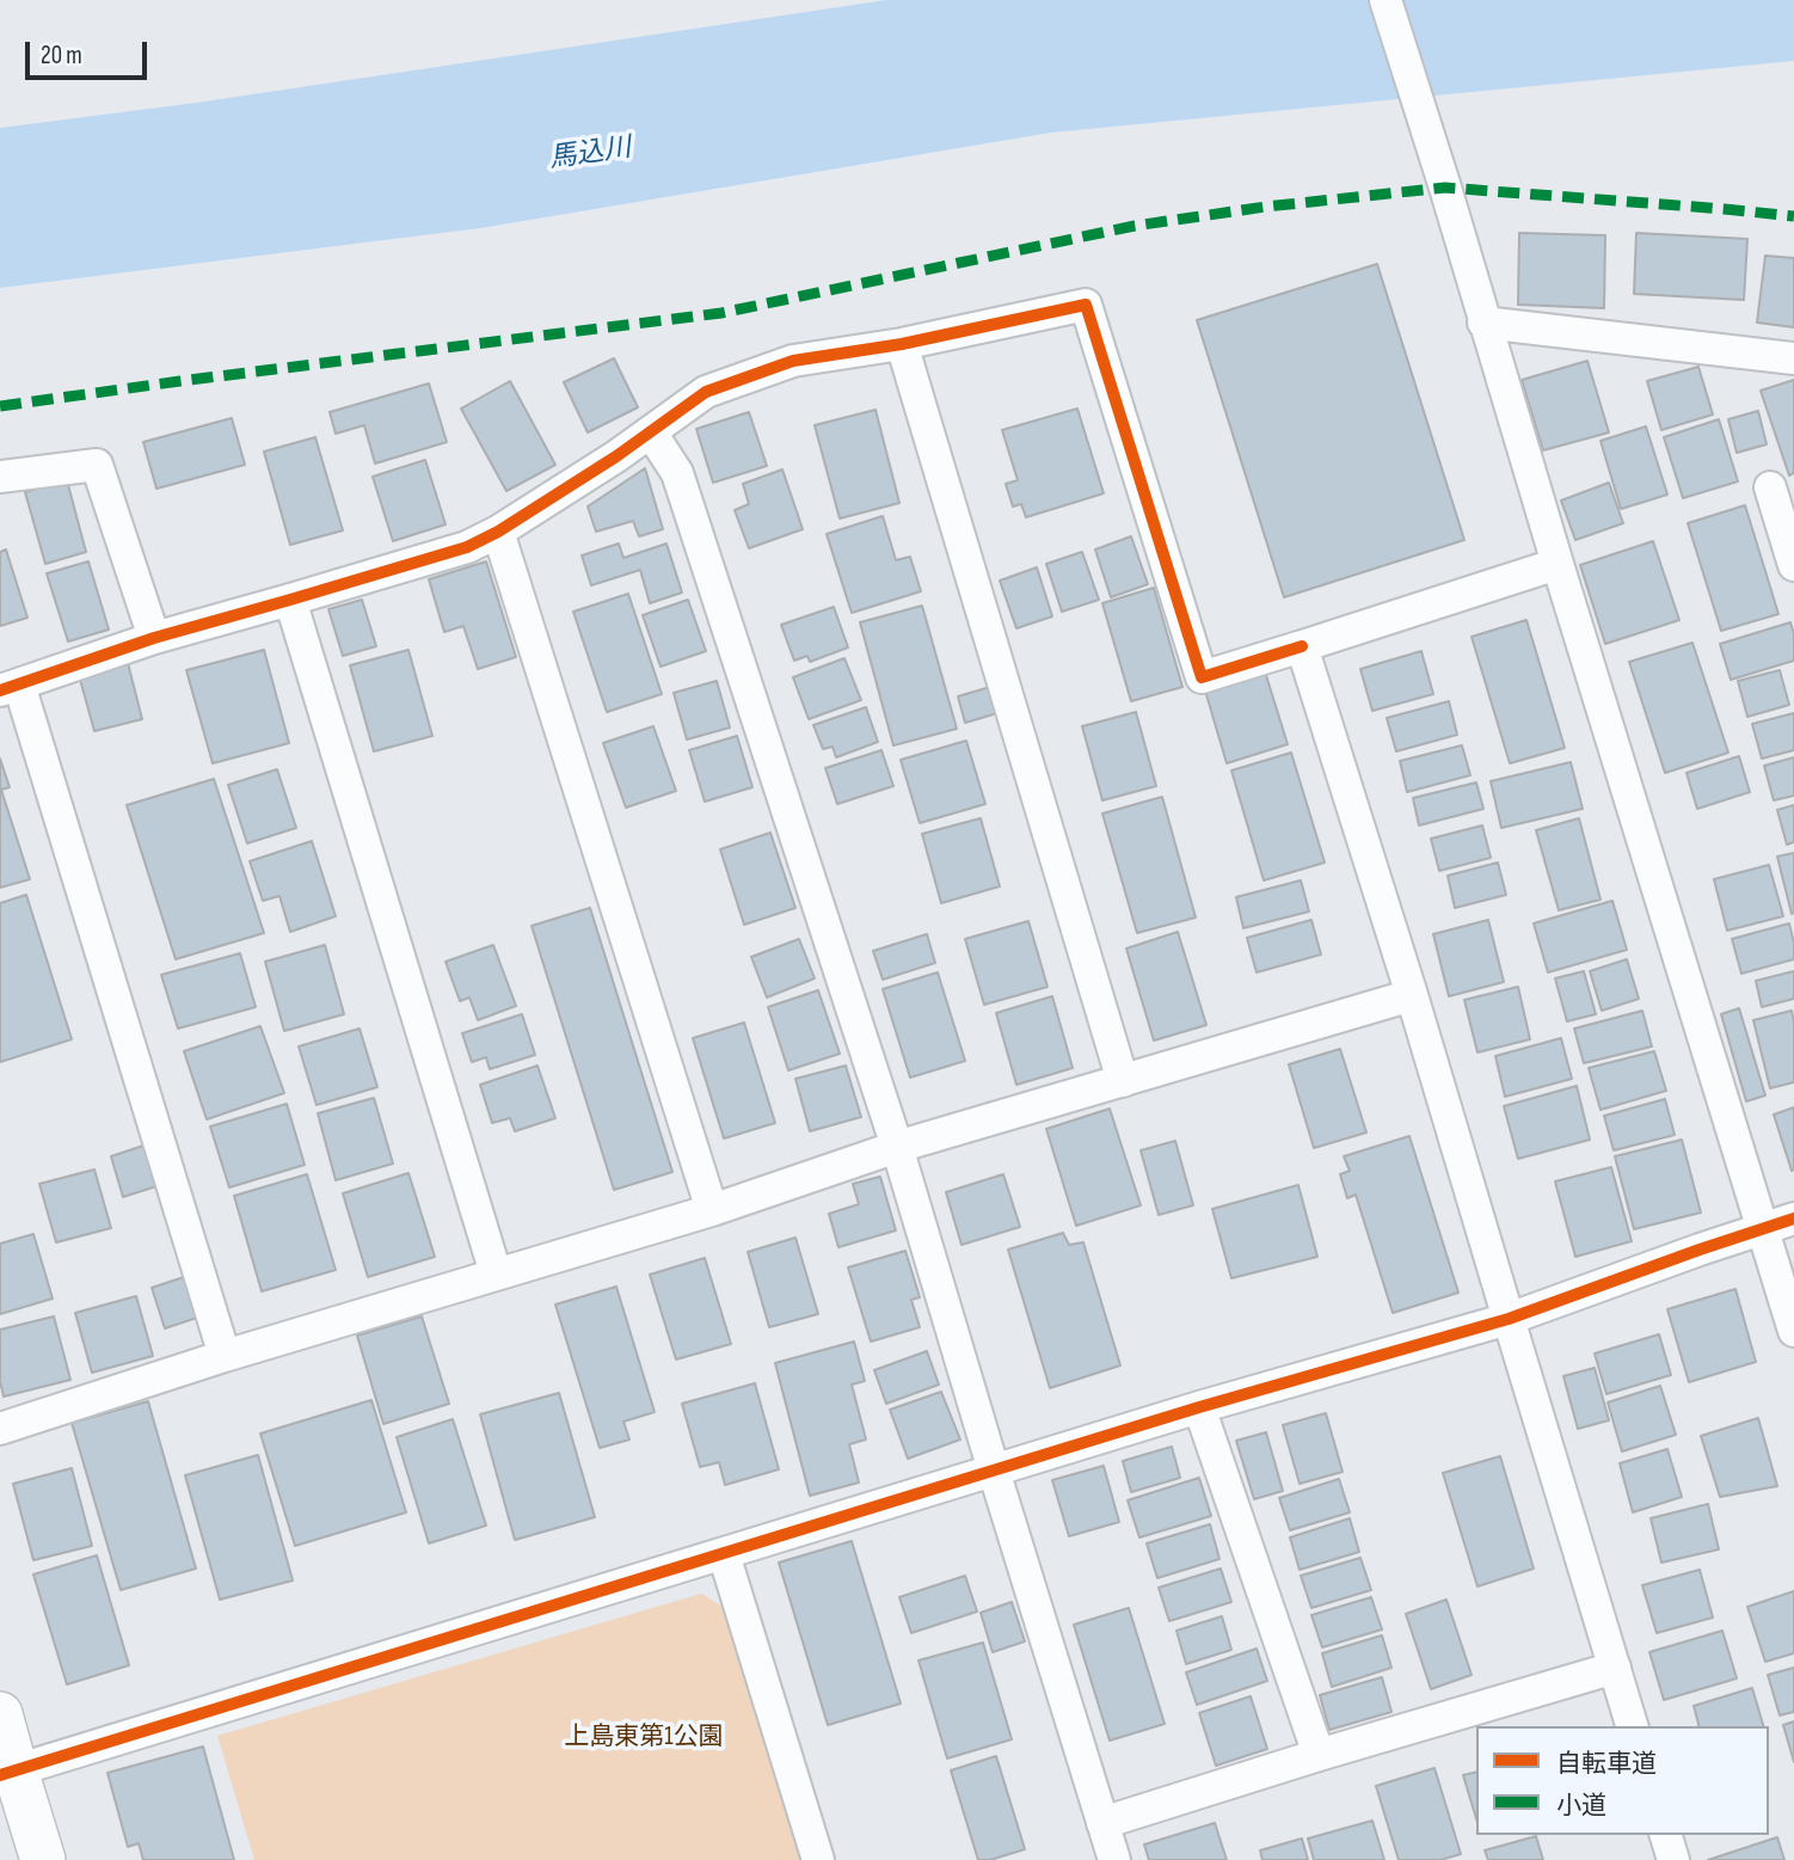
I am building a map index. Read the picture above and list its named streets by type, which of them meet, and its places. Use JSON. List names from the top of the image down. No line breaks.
{"water":["馬込川"],"parks":["上島東第1公園"],"legend":["自転車道","小道"],"scale_bar":"20 m"}
